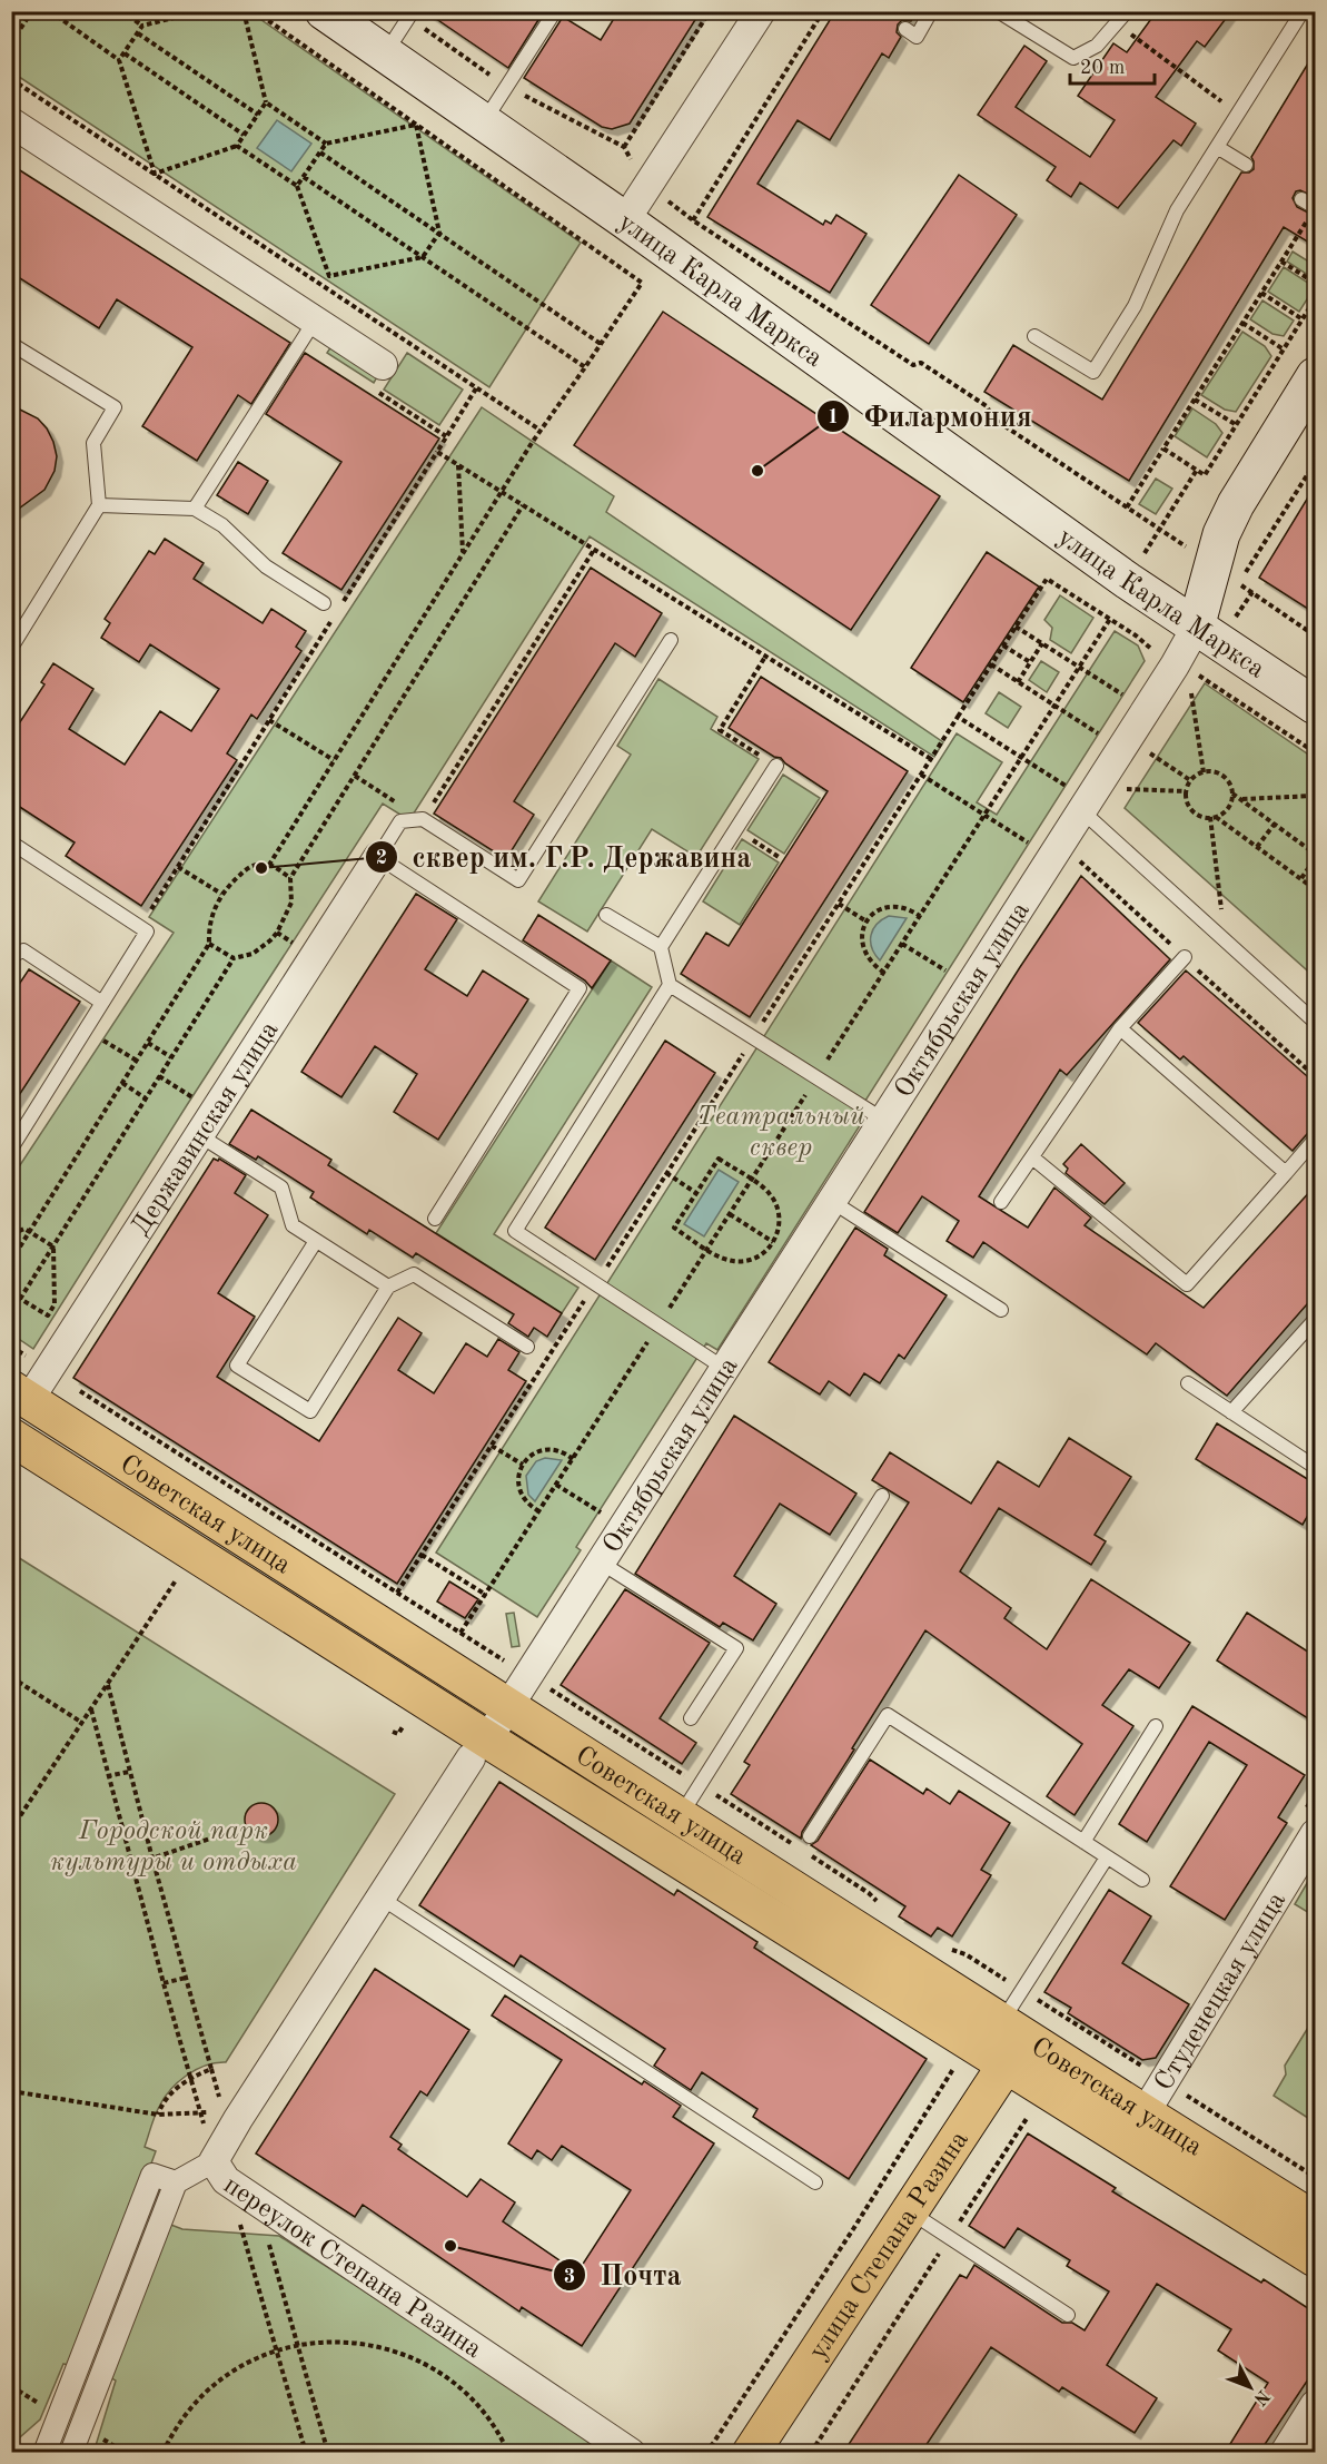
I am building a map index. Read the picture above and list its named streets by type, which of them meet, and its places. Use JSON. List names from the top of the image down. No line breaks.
{"streets":{"main road":["улица Карла Маркса","Октябрьская улица","Советская улица","улица Степана Разина"],"street":["Державинская улица","Студенецкая улица","переулок Степана Разина"]},"crossings":[["улица Карла Маркса","Октябрьская улица"],["Октябрьская улица","Советская улица"],["Октябрьская улица","переулок Степана Разина"],["Державинская улица","Советская улица"],["Советская улица","Студенецкая улица"],["Советская улица","улица Степана Разина"],["Советская улица","переулок Степана Разина"]],"parks":["Театральный сквер","Городской парк культуры и отдыха"],"places":["Филармония","сквер им. Г.Р. Державина","Почта"],"scale_bar":"20 m","north":"bottom right"}
